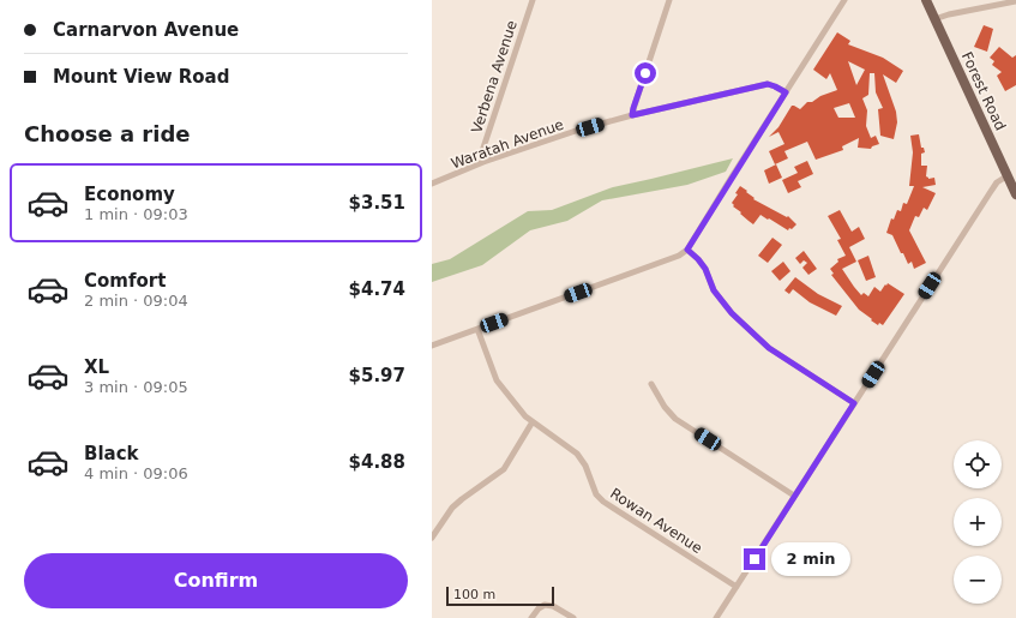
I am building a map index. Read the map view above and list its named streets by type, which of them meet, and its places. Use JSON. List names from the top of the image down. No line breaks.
{"streets":{"main road":["Forest Road"],"street":["Verbena Avenue","Waratah Avenue","Rowan Avenue"]},"crossings":[["Verbena Avenue","Waratah Avenue"]],"scale_bar":"100 m","page":{"banner":["Carnarvon Avenue","Mount View Road"],"heading":"Choose a ride","list":[{"name":"Economy","note":"1 min · 09:03","value":"$3.51"},{"name":"Comfort","note":"2 min · 09:04","value":"$4.74"},{"name":"XL","note":"3 min · 09:05","value":"$5.97"},{"name":"Black","note":"4 min · 09:06","value":"$4.88"}],"map_buttons":["+","−"],"bubble":"2 min","buttons":"Confirm","scale":"100 m"}}
